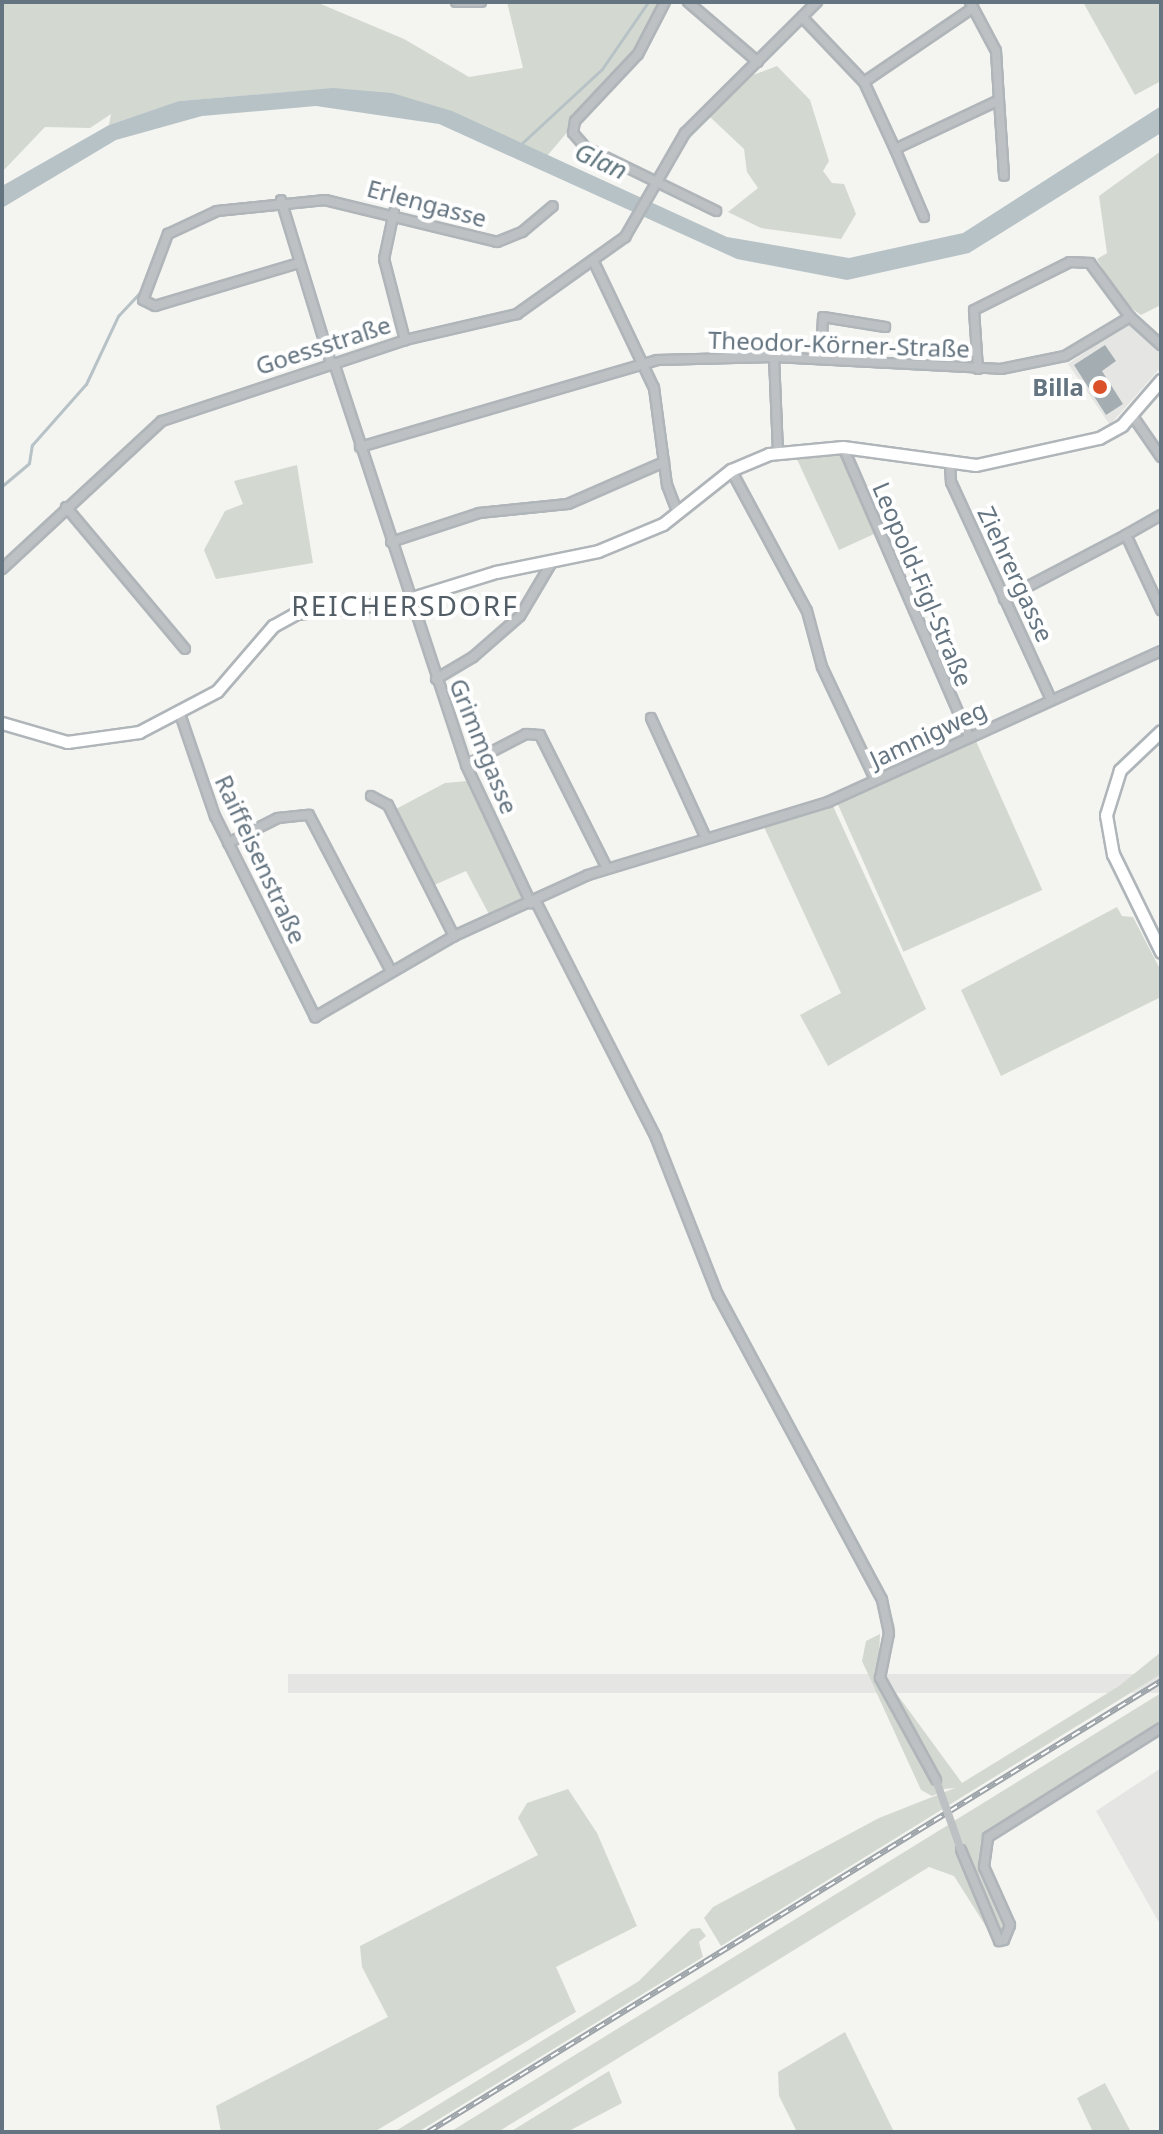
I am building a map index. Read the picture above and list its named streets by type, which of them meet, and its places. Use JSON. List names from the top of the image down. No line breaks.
{"streets":{"street":["Erlengasse","Theodor-Körner-Straße","Goessstraße","Ziehrergasse","Leopold-Figl-Straße","Jamnigweg","Grimmgasse","Raiffeisenstraße"]},"crossings":[["Erlengasse","Grimmgasse"],["Theodor-Körner-Straße","Grimmgasse"],["Goessstraße","Grimmgasse"],["Ziehrergasse","Jamnigweg"],["Leopold-Figl-Straße","Jamnigweg"],["Jamnigweg","Grimmgasse"],["Jamnigweg","Raiffeisenstraße"]],"districts":["REICHERSDORF"],"water":["Glan"],"places":["Billa"]}
